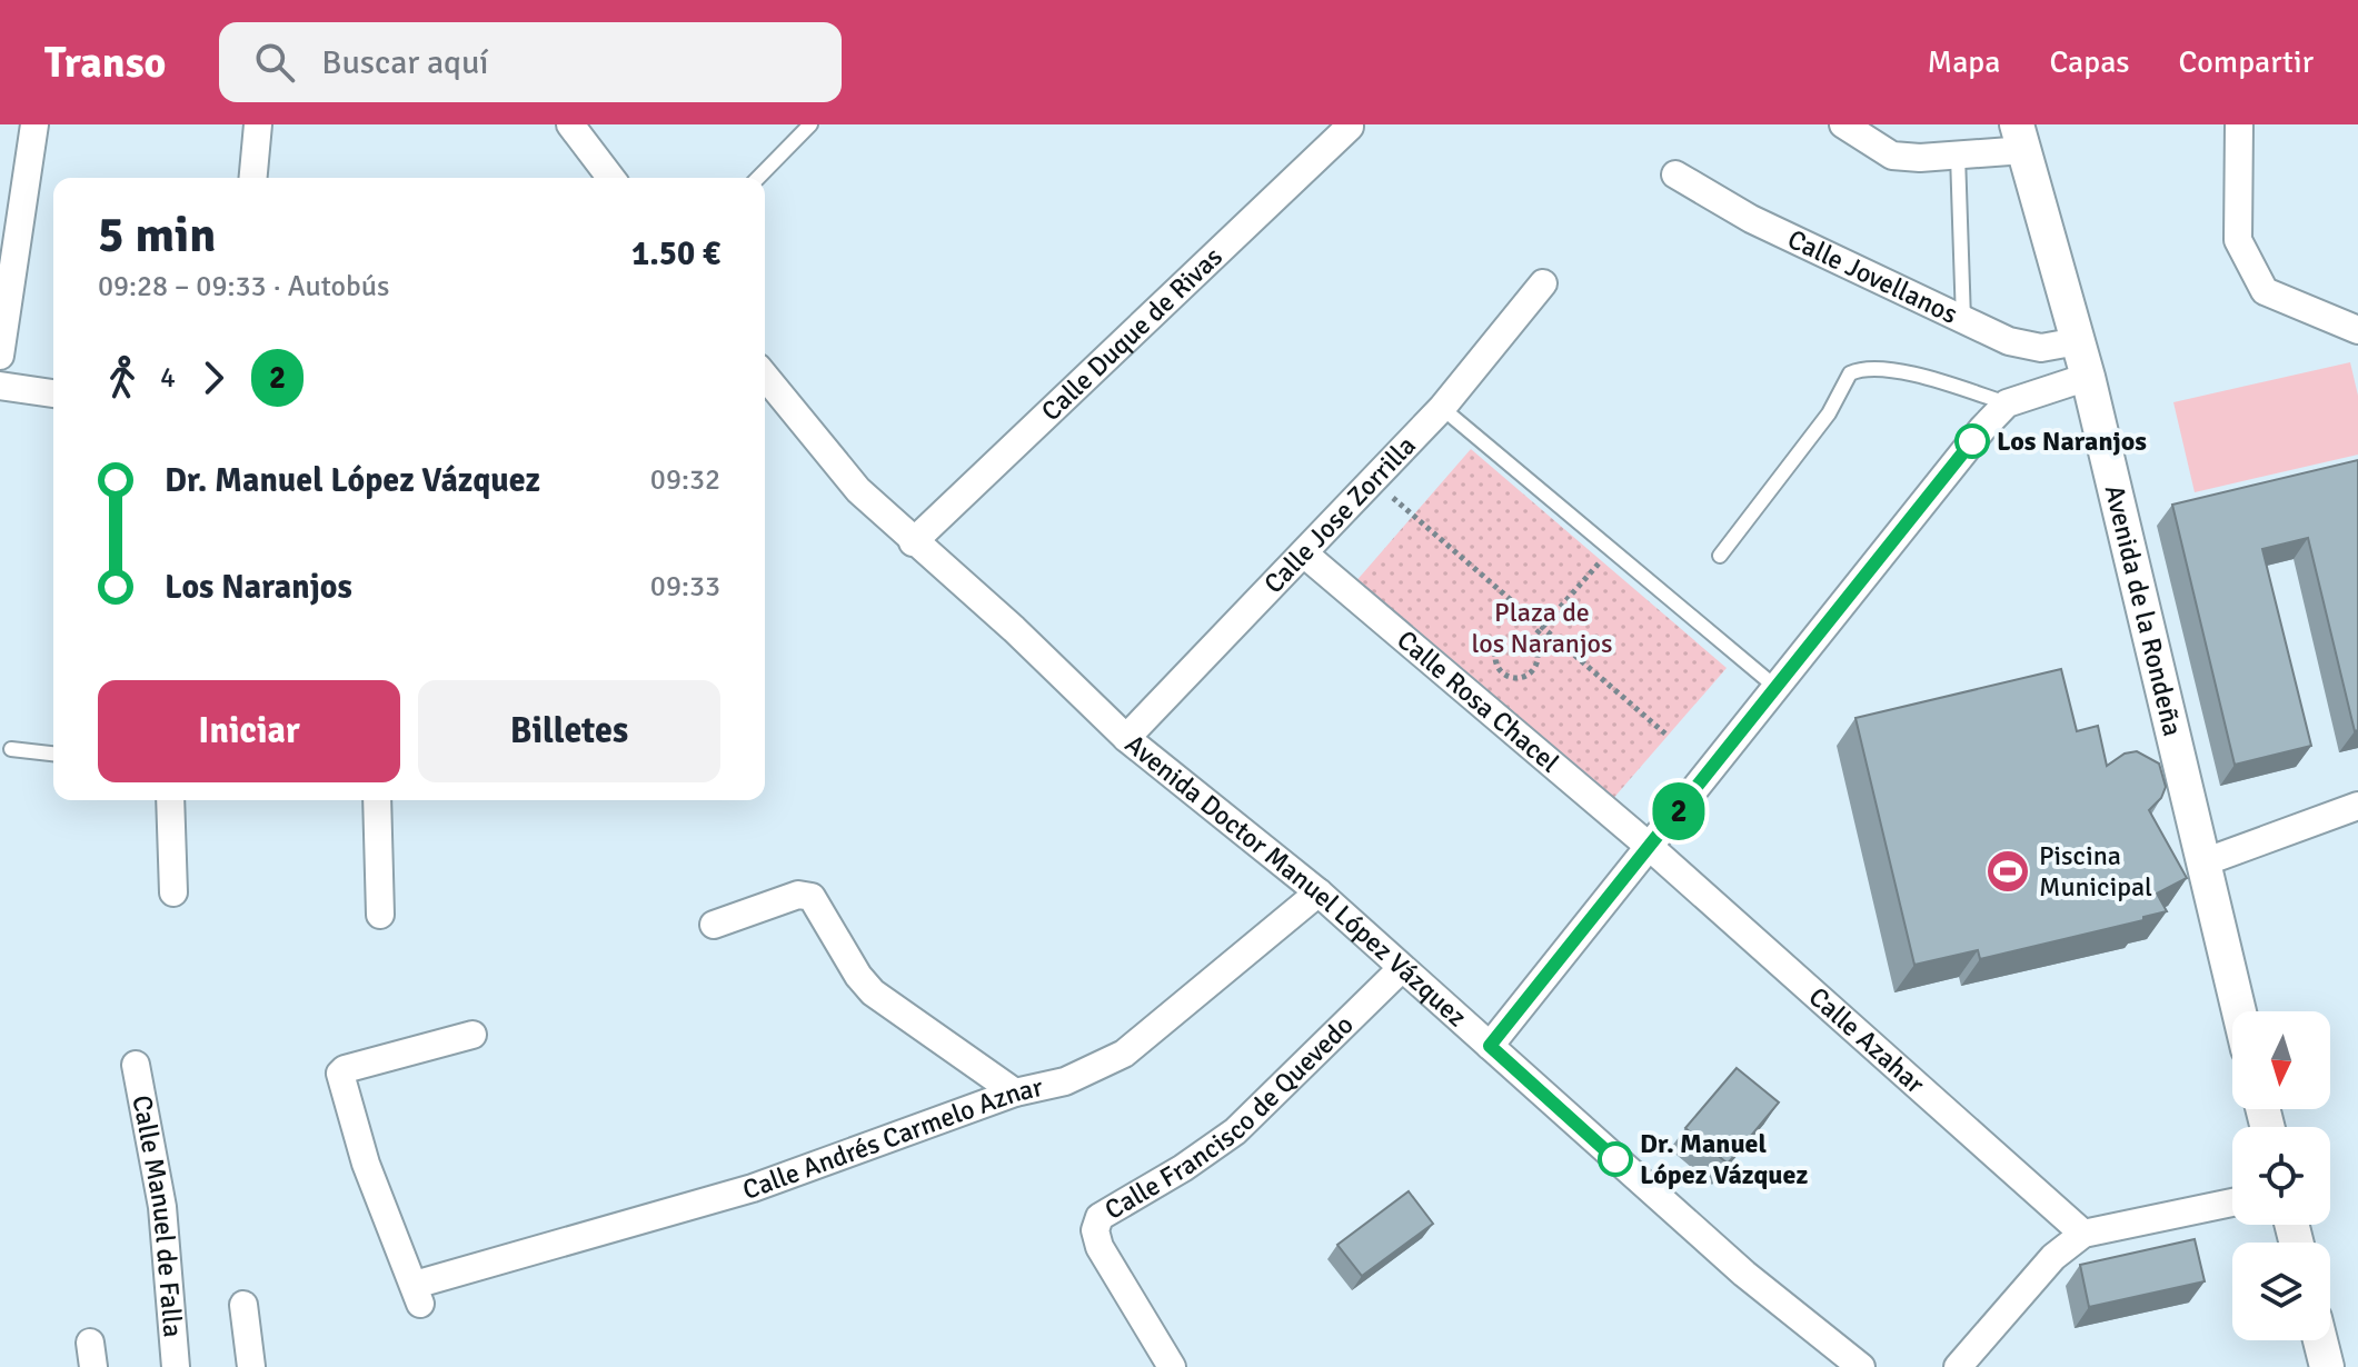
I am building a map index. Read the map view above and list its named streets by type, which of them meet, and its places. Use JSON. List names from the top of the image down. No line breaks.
{"streets":{"street":["Calle Jovellanos","Calle Duque de Rivas","Calle Jose Zorrilla","Avenida de la Rondeña","Calle Rosa Chacel","Avenida Doctor Manuel López Vázquez","Calle Azahar","Calle Francisco de Quevedo","Calle Andrés Carmelo Aznar","Calle Manuel de Falla"]},"crossings":[["Calle Jovellanos","Avenida de la Rondeña"],["Calle Duque de Rivas","Avenida Doctor Manuel López Vázquez"],["Calle Jose Zorrilla","Calle Rosa Chacel"],["Calle Jose Zorrilla","Avenida Doctor Manuel López Vázquez"],["Calle Rosa Chacel","Calle Azahar"],["Avenida Doctor Manuel López Vázquez","Calle Francisco de Quevedo"],["Avenida Doctor Manuel López Vázquez","Calle Andrés Carmelo Aznar"]],"parks":["Plaza de los Naranjos"],"places":{"other":["Los Naranjos","Dr. Manuel López Vázquez"],"sports":["Piscina Municipal"]},"lines":["bus line 2"],"north":"bottom","page":{"header":"Transo","search":"Buscar aquí","nav":["Mapa","Capas","Compartir"],"on_map":"2","heading":["5 min","09:28 – 09:33 · Autobús","1.50 €"],"legs":["4","2"],"list":[{"name":"Dr. Manuel López Vázquez","value":"09:32"},{"name":"Los Naranjos","value":"09:33"}],"buttons":["Iniciar","Billetes"]}}
